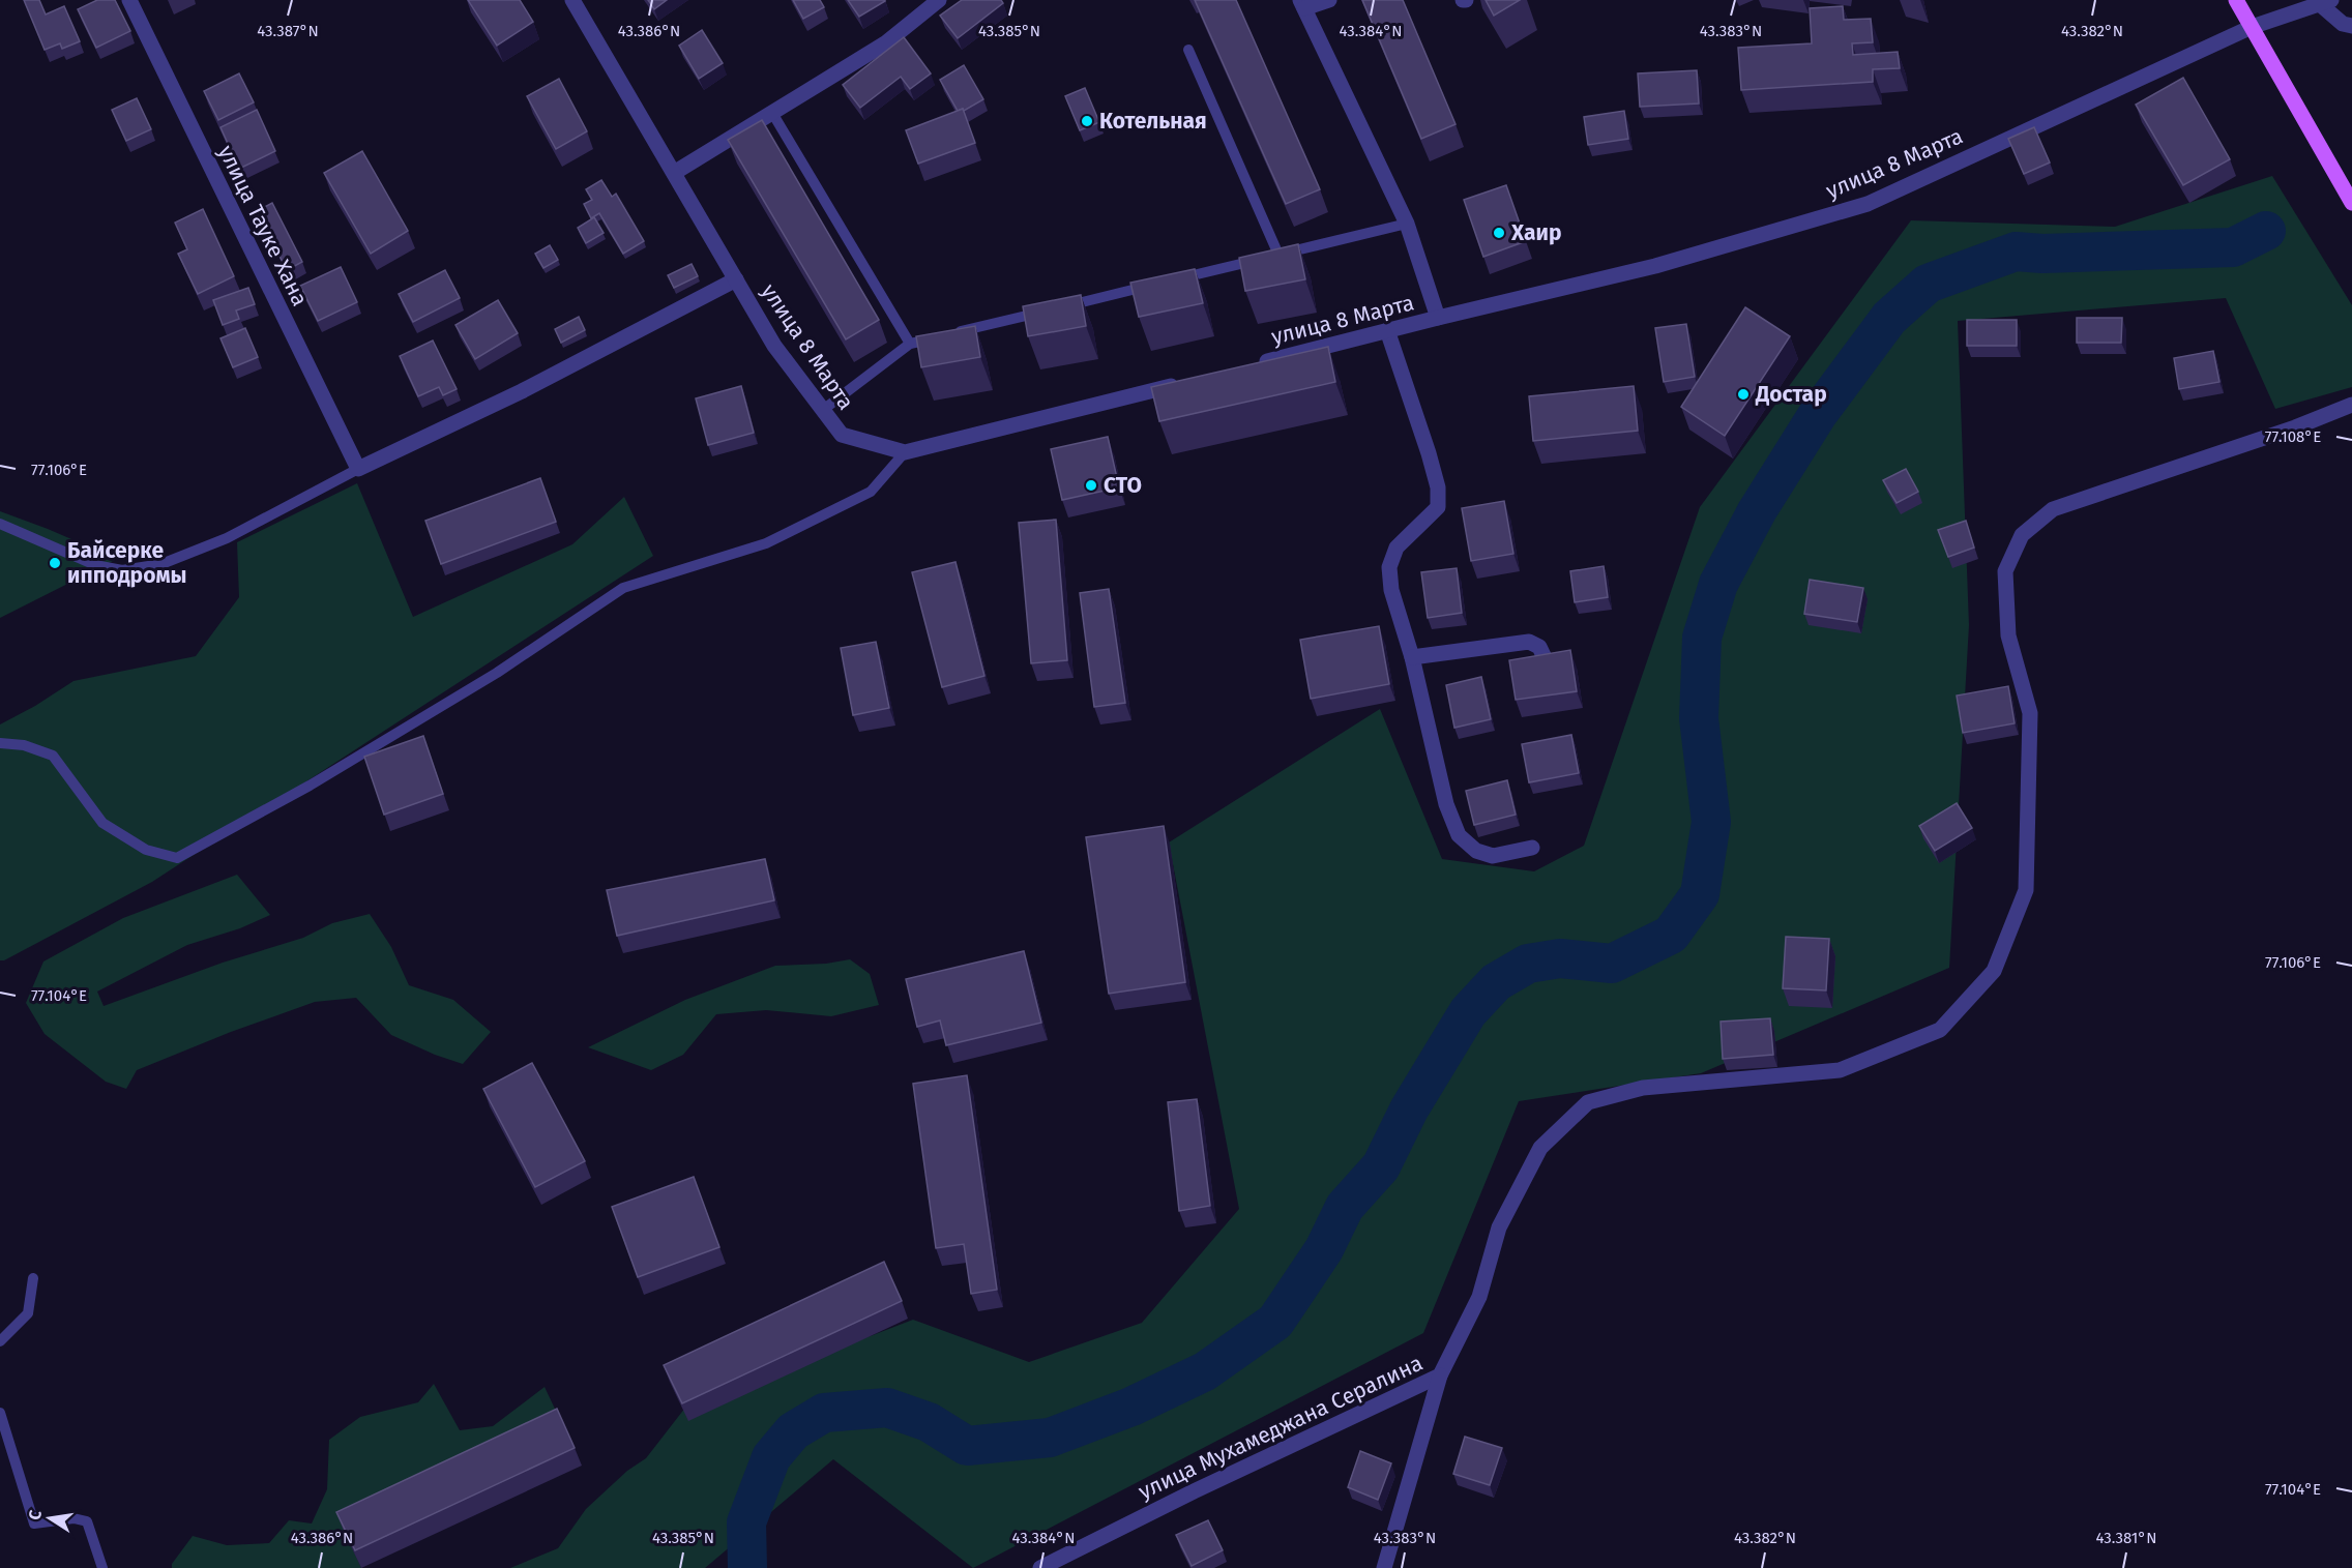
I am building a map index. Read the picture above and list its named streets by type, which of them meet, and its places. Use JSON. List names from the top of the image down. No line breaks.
{"streets":{"street":["улица 8 Марта","улица Тауке Хана","улица Мухамеджана Сералина"]},"places":["Котельная","Хаир","Достар","СТО","Байсерке ипподромы"],"north":"left","coordinates":["43.387°N","43.386°N","43.385°N","43.384°N","43.383°N","43.382°N","77.108°E","77.106°E","77.104°E","43.381°N"]}
